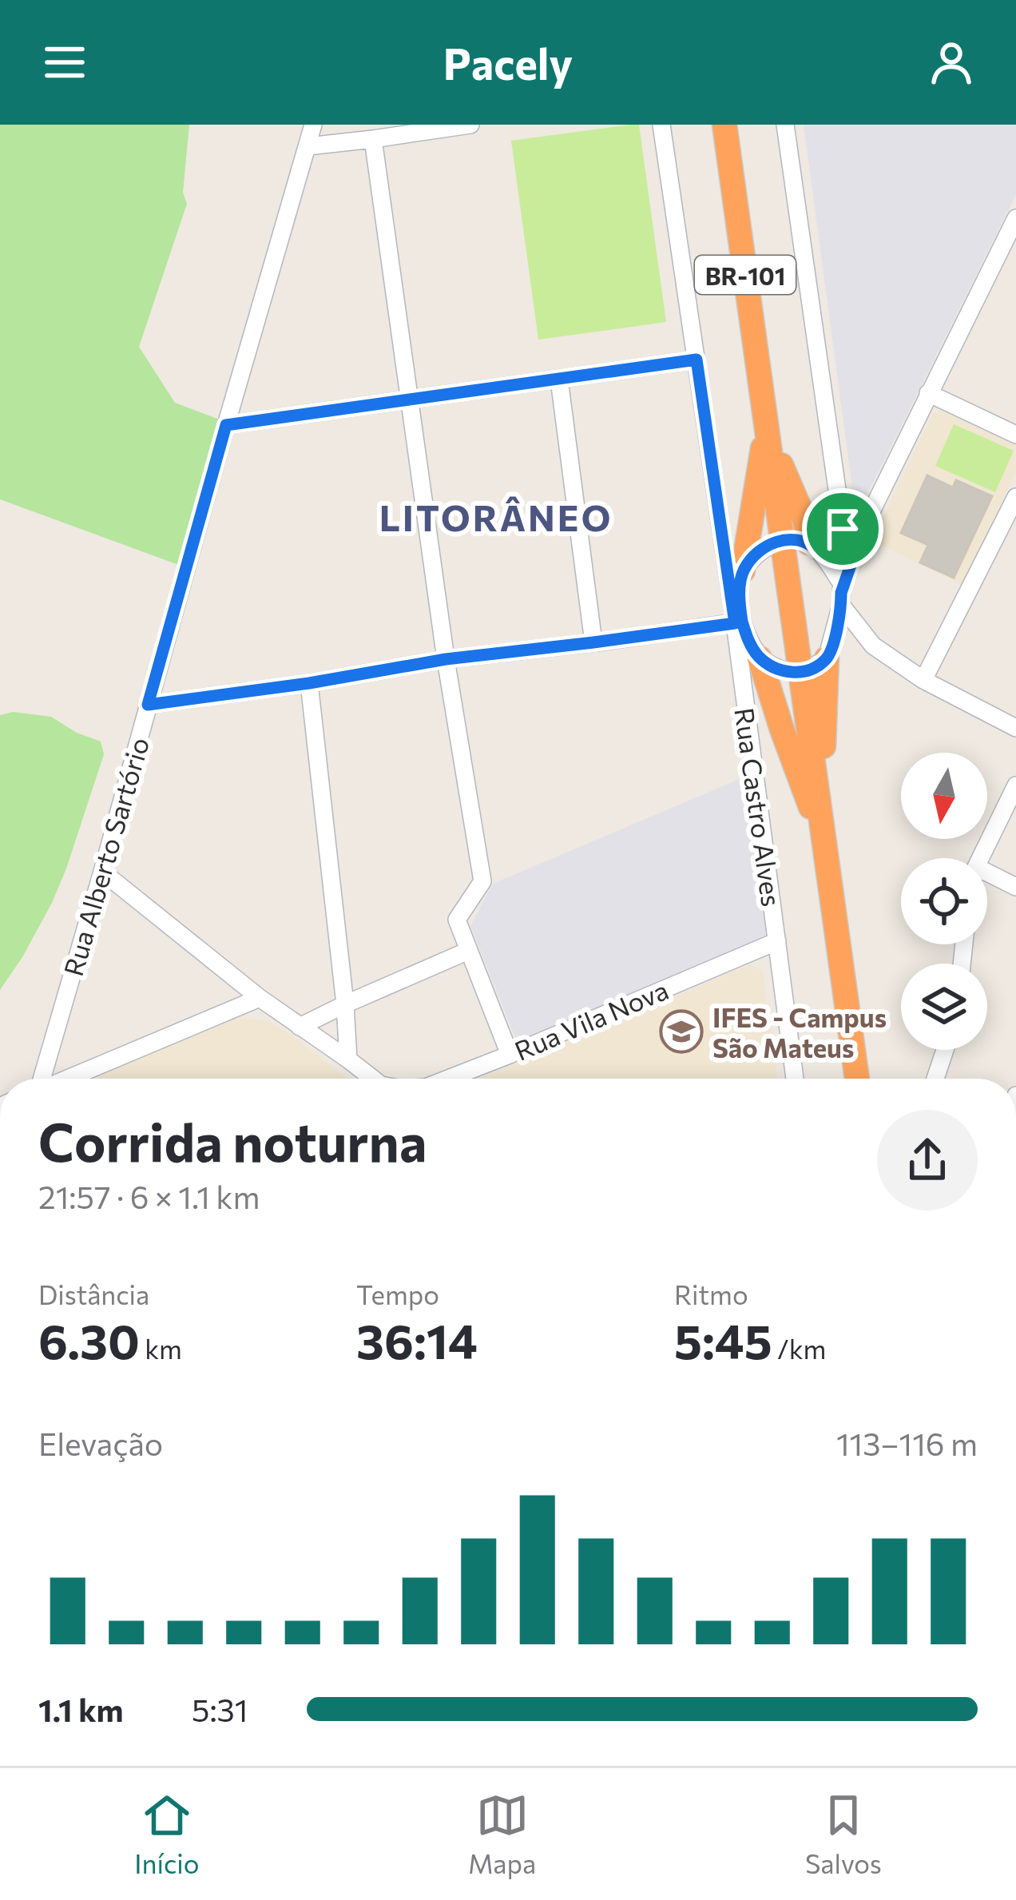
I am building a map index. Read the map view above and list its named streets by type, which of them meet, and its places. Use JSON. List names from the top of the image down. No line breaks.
{"streets":{"highway":["BR-101"],"street":["Rua Castro Alves","Rua Alberto Sartório","Rua Vila Nova"]},"crossings":[["Rua Castro Alves","Rua Vila Nova"]],"districts":["LITORÂNEO"],"places":{"school or university":["IFES - Campus São Mateus"]},"north":"bottom","page":{"header":"Pacely","heading":["Corrida noturna","21:57 · 6 × 1.1 km"],"stats":[["Distância","6.30 km"],["Tempo","36:14"],["Ritmo","5:45 /km"]],"chart":["Elevação","113–116 m"],"list":[{"name":"1.1 km","note":"5:31"}],"tabs":["Início","Mapa","Salvos"]}}
